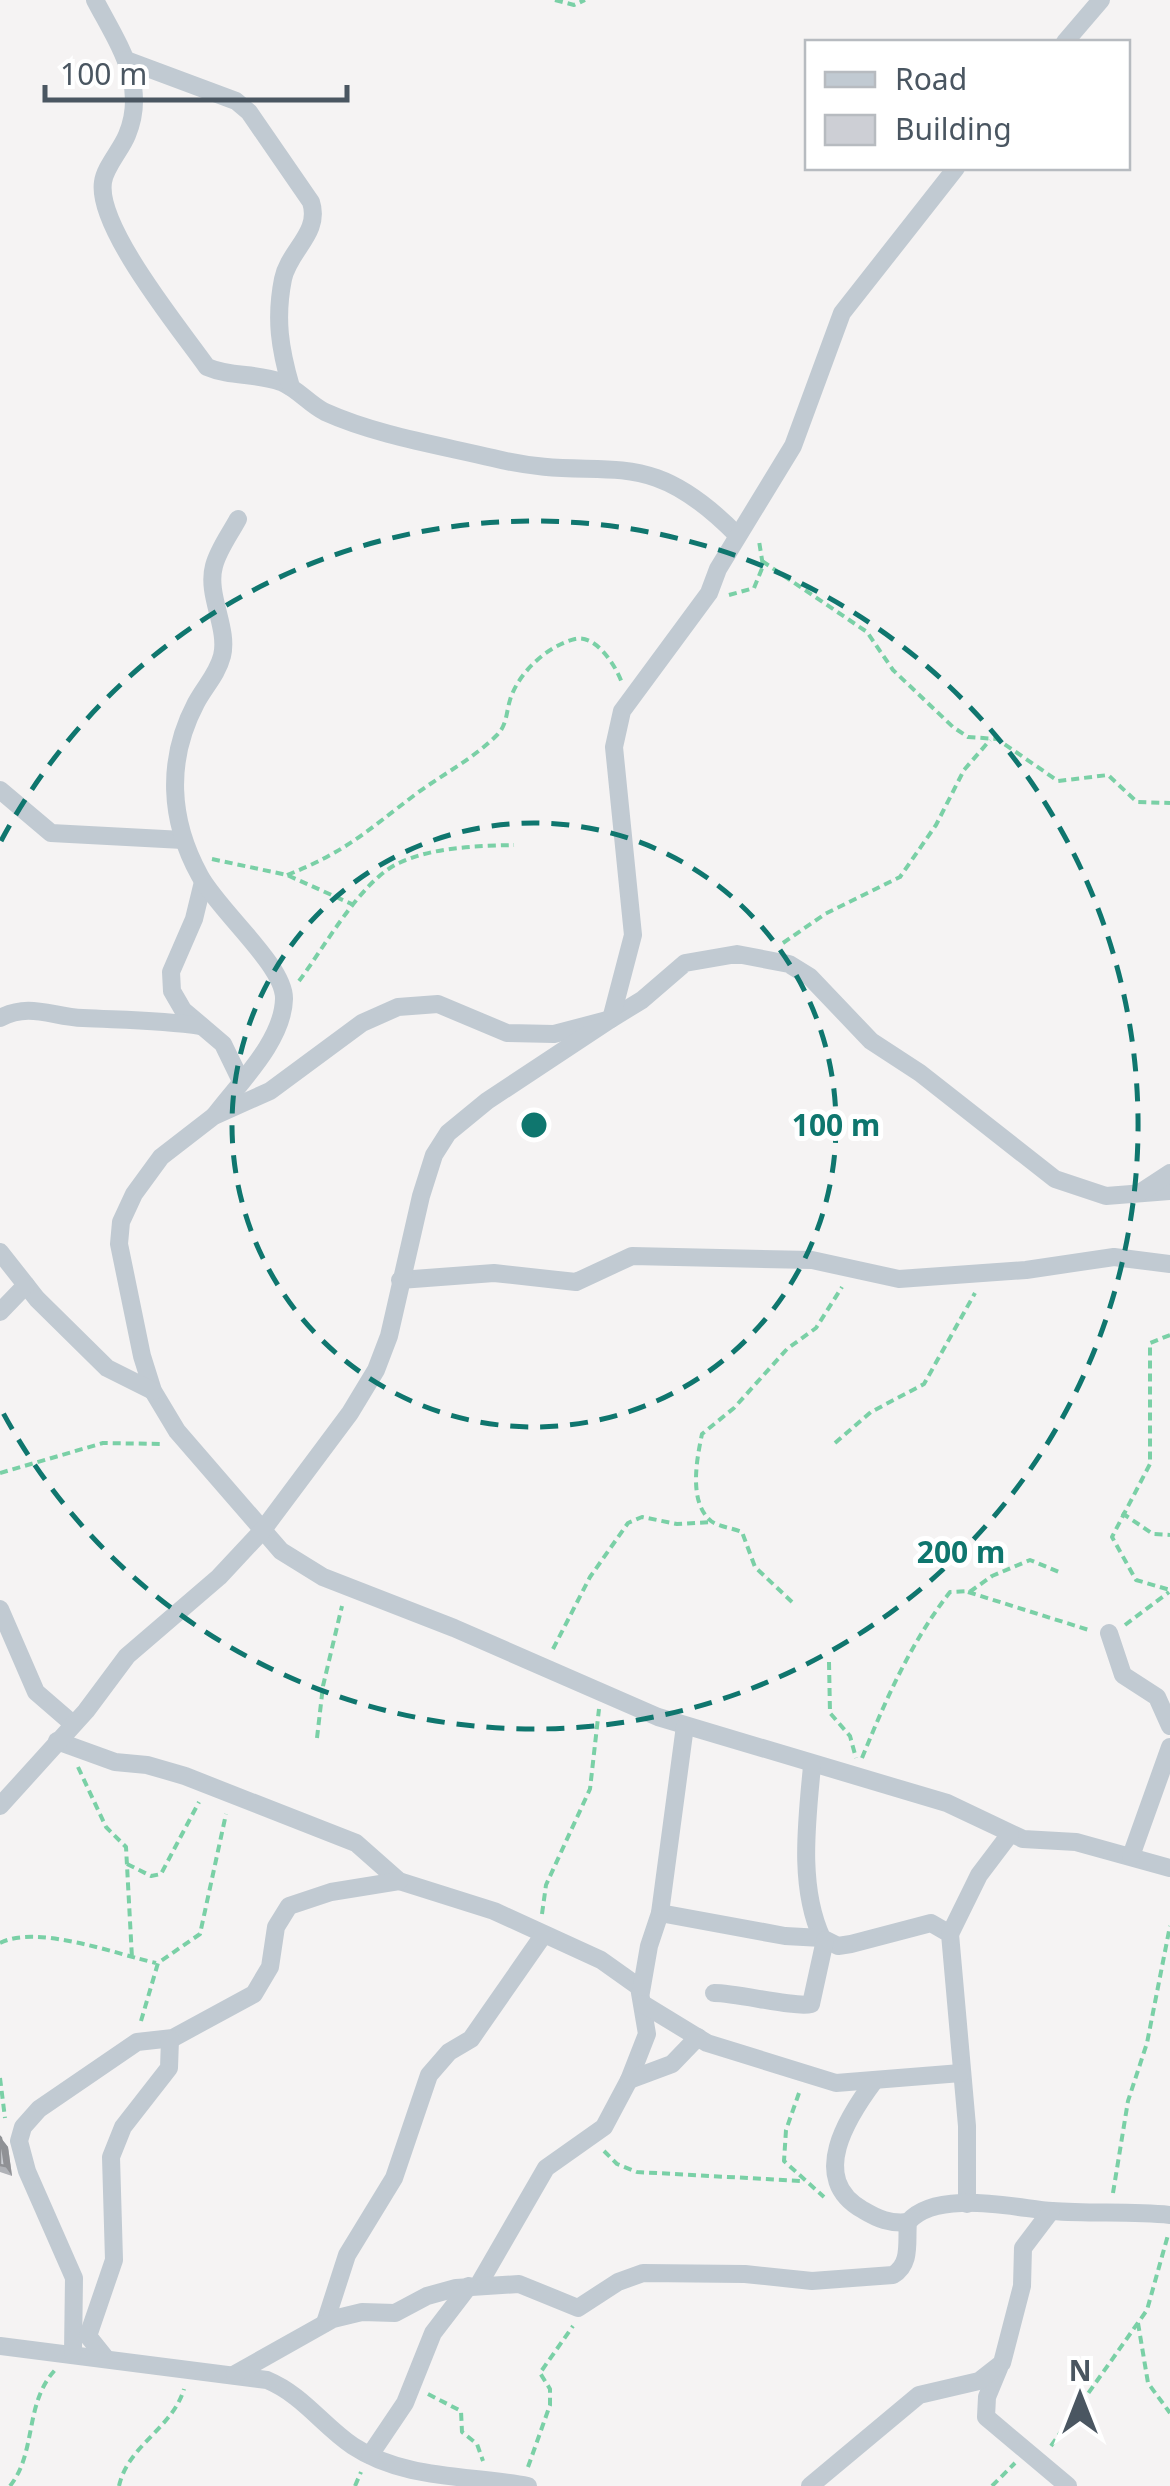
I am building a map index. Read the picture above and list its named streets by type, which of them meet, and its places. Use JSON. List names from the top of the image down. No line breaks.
{"legend":["Road","Building"],"scale_bar":"100 m","north":"top","rings":["100 m","200 m"]}
